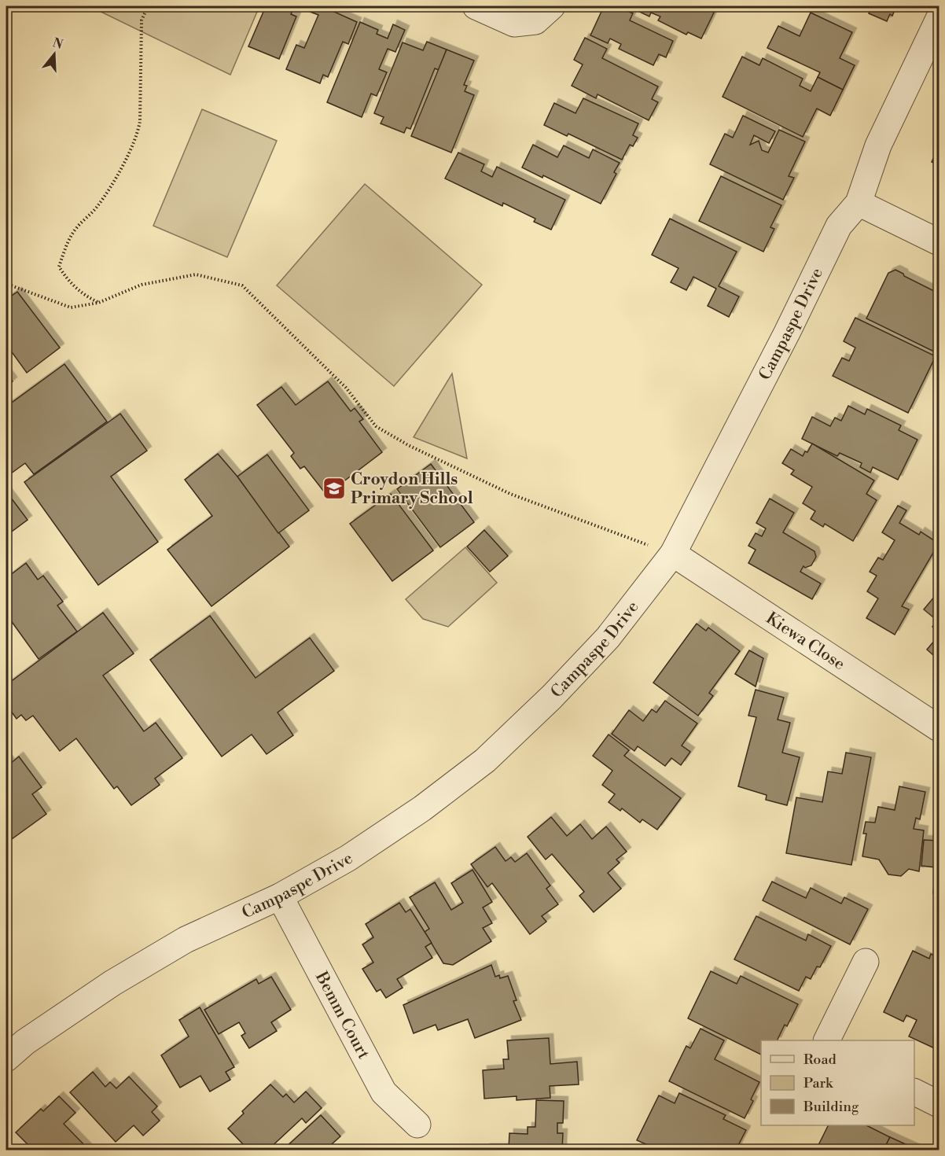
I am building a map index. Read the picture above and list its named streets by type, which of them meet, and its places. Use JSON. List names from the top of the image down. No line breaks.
{"streets":{"street":["Campaspe Drive","Kiewa Close","Bemm Court"]},"crossings":[["Campaspe Drive","Kiewa Close"],["Campaspe Drive","Bemm Court"]],"places":{"school or university":["Croydon Hills Primary School"]},"legend":["Road","Park","Building"],"north":"top"}
